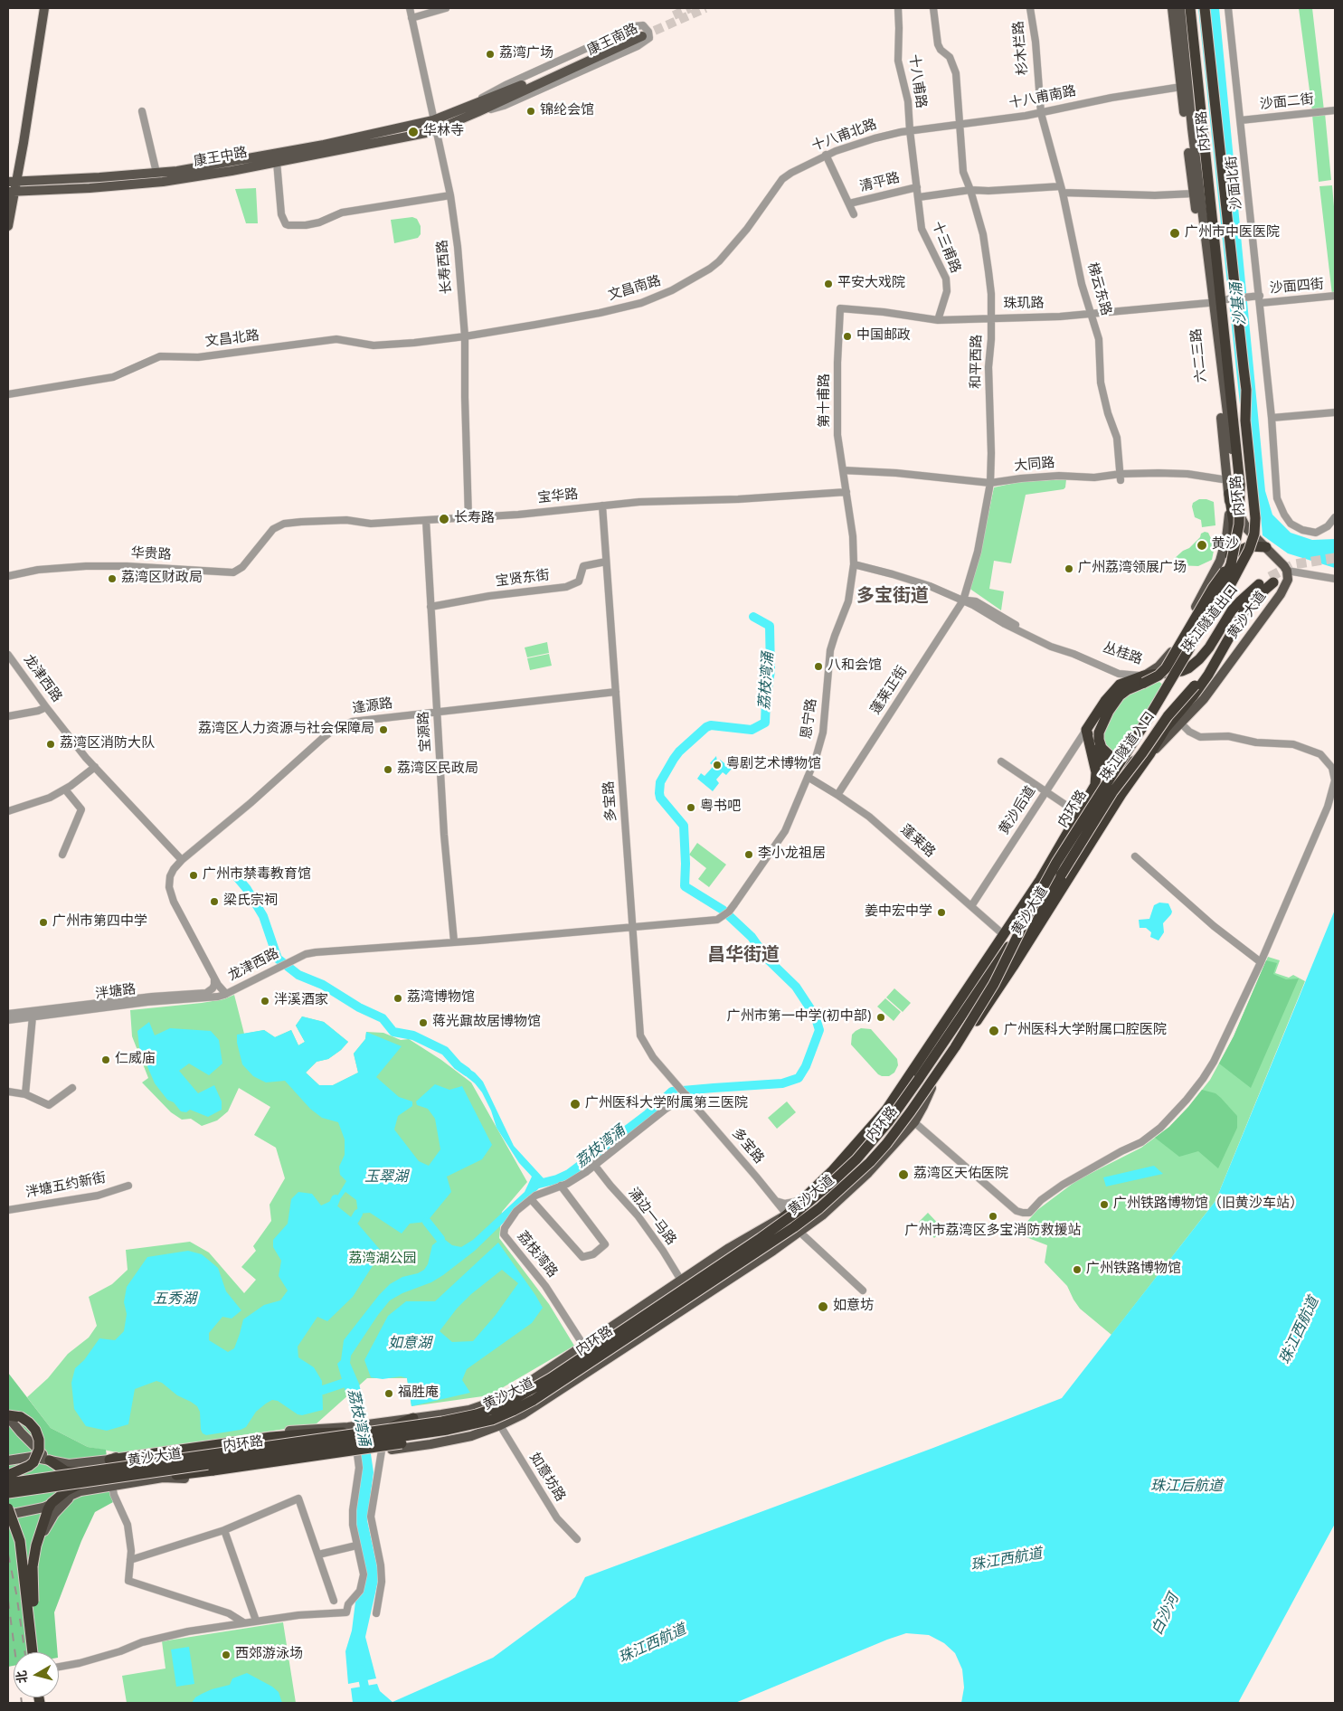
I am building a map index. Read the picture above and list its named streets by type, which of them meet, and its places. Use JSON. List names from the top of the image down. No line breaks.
{"streets":{"highway":["内环路","黄沙大道","珠江隧道出口","珠江隧道入口"],"main road":["康王南路","康王中路","六二三路"],"street":["杉木栏路","十八甫路","十八甫南路","沙面二街","十八甫北路","沙面北街","清平路","十三甫路","长寿西路","沙面四街","文昌南路","梯云东路","珠玑路","文昌北路","和平西路","第十甫路","大同路","宝华路","华贵路","宝贤东街","丛桂路","龙津西路","蓬莱正街","逢源路","恩宁路","宝源路","多宝路","黄沙后道","蓬莱路","泮塘路","泮塘五约新街","涌边一马路","荔枝湾路","如意坊路"]},"crossings":[["康王南路","康王中路"],["康王南路","长寿西路"],["杉木栏路","十八甫南路"],["杉木栏路","梯云东路"],["十八甫路","十八甫南路"],["十八甫路","十八甫北路"],["十八甫路","十三甫路"],["十八甫南路","十八甫北路"],["十八甫南路","十三甫路"],["十八甫南路","梯云东路"],["十八甫南路","六二三路"],["十八甫南路","和平西路"],["沙面二街","沙面北街"],["内环路","六二三路"],["内环路","黄沙大道"],["内环路","珠江隧道入口"],["十八甫北路","十三甫路"],["十八甫北路","文昌南路"],["康王中路","长寿西路"],["沙面北街","沙面四街"],["清平路","十三甫路"],["十三甫路","珠玑路"],["长寿西路","文昌南路"],["长寿西路","文昌北路"],["长寿西路","宝华路"],["文昌南路","文昌北路"],["梯云东路","珠玑路"],["梯云东路","大同路"],["珠玑路","六二三路"],["珠玑路","和平西路"],["珠玑路","第十甫路"],["六二三路","大同路"],["六二三路","珠江隧道出口"],["六二三路","丛桂路"],["和平西路","大同路"],["和平西路","丛桂路"],["和平西路","蓬莱正街"],["第十甫路","大同路"],["第十甫路","宝华路"],["第十甫路","恩宁路"],["宝华路","华贵路"],["宝华路","恩宁路"],["宝华路","宝源路"],["宝华路","多宝路"],["宝贤东街","宝源路"],["宝贤东街","多宝路"],["黄沙大道","多宝路"],["黄沙大道","蓬莱路"],["黄沙大道","涌边一马路"],["黄沙大道","荔枝湾路"],["黄沙大道","如意坊路"],["珠江隧道出口","丛桂路"],["珠江隧道出口","珠江隧道入口"],["丛桂路","蓬莱正街"],["丛桂路","恩宁路"],["龙津西路","逢源路"],["龙津西路","恩宁路"],["龙津西路","宝源路"],["龙津西路","多宝路"],["龙津西路","泮塘路"],["蓬莱正街","蓬莱路"],["逢源路","宝源路"],["逢源路","多宝路"],["恩宁路","多宝路"],["恩宁路","蓬莱路"],["多宝路","荔枝湾路"],["黄沙后道","蓬莱路"],["涌边一马路","荔枝湾路"]],"districts":["多宝街道","昌华街道"],"water":["沙基涌","荔枝湾涌","玉翠湖","五秀湖","珠江西航道","如意湖","珠江后航道","白沙河"],"parks":["荔湾湖公园"],"places":["荔湾广场","锦纶会馆","华林寺","广州市中医医院","平安大戏院","中国邮政","长寿路","黄沙","广州荔湾领展广场","荔湾区财政局","八和会馆","荔湾区人力资源与社会保障局","荔湾区消防大队","粤剧艺术博物馆","荔湾区民政局","粤书吧","李小龙祖居","广州市禁毒教育馆","梁氏宗祠","姜中宏中学","广州市第四中学","荔湾博物馆","泮溪酒家","广州市第一中学(初中部)","蒋光鼐故居博物馆","广州医科大学附属口腔医院","仁威庙","广州医科大学附属第三医院","荔湾区天佑医院","广州铁路博物馆（旧黄沙车站）","广州市荔湾区多宝消防救援站","广州铁路博物馆","如意坊","福胜庵","西郊游泳场"],"north":"left"}
